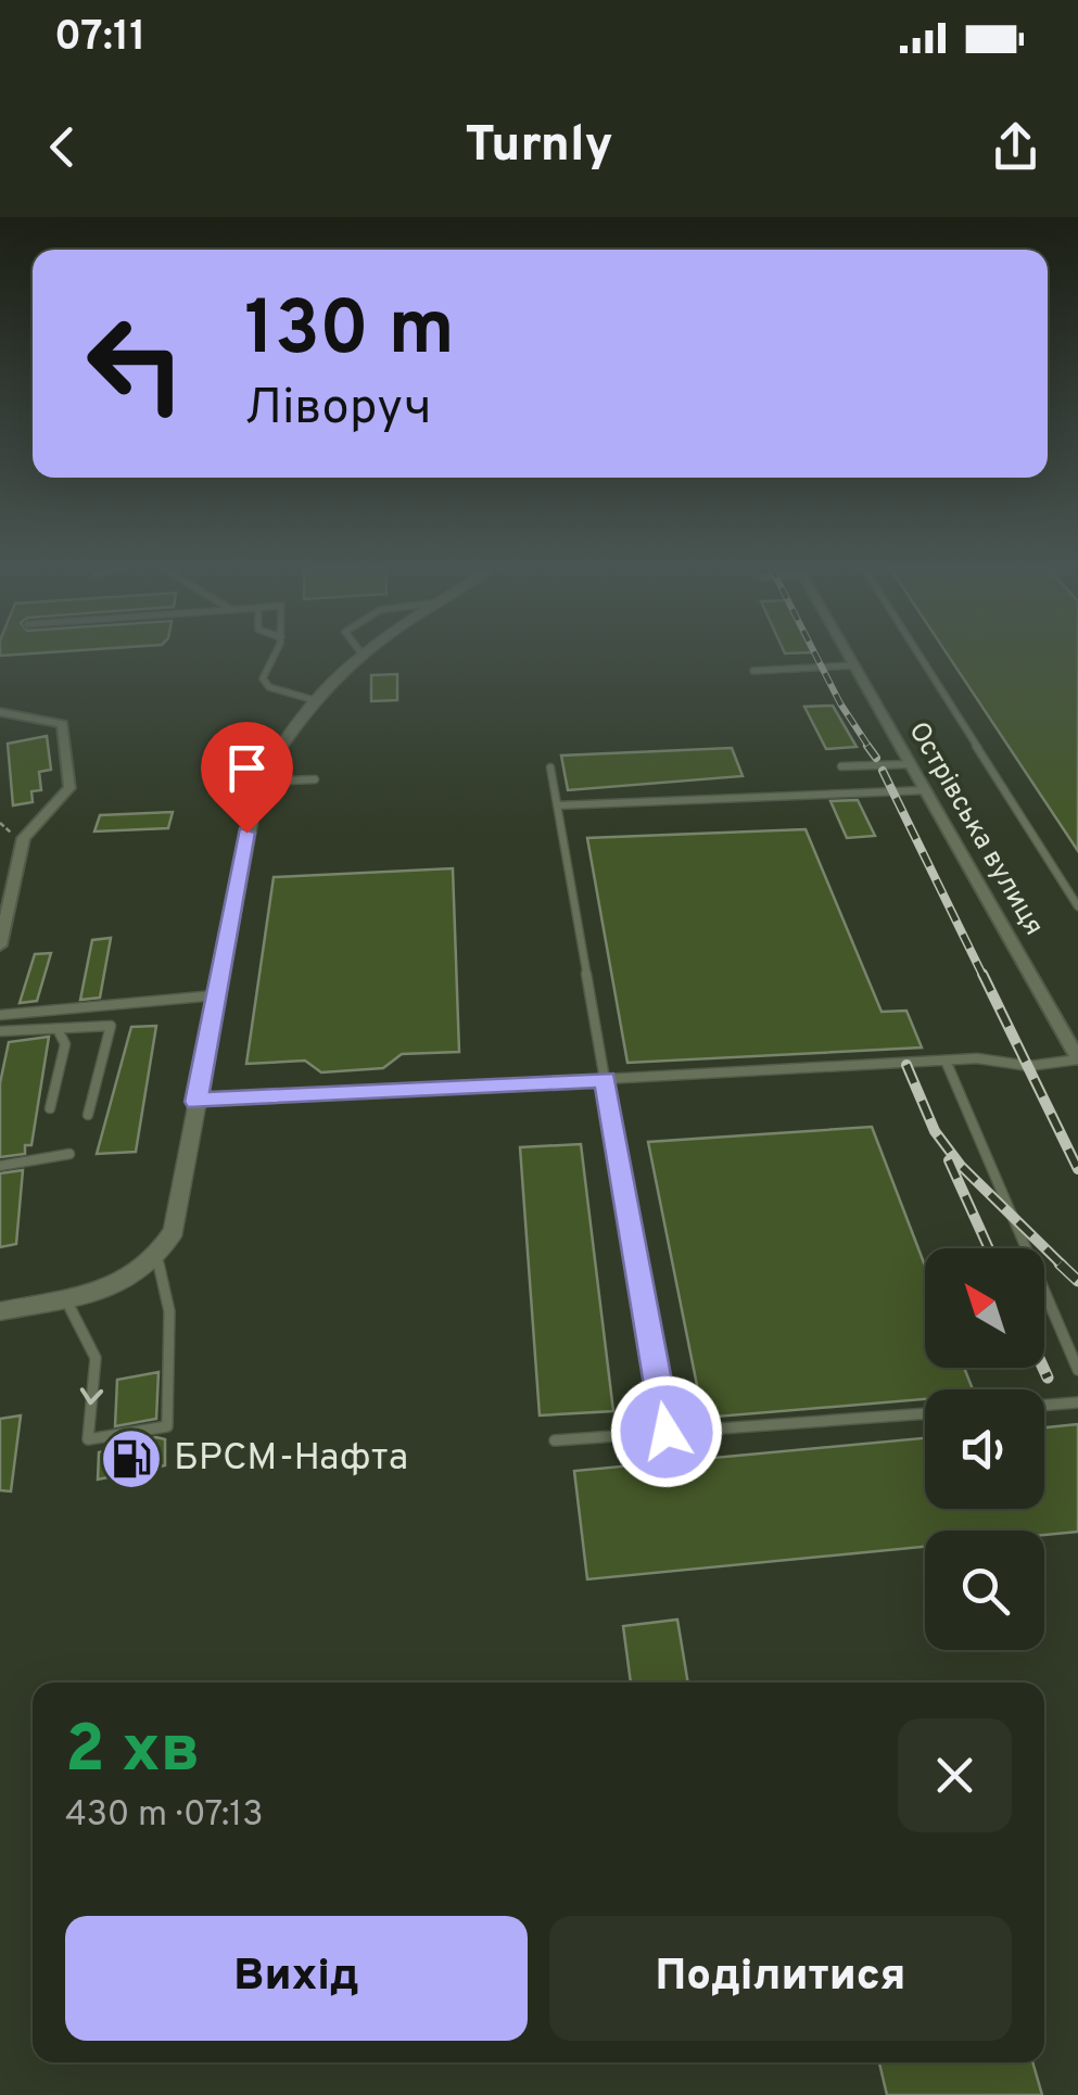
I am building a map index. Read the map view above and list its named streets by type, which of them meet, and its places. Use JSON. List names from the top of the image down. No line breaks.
{"streets":{"street":["Острівська вулиця"]},"places":{"fuel station":["БРСМ-Нафта"]},"north":"top left","page":{"status":"07:11","header":"Turnly","turn":["130 m","Ліворуч"],"heading":["2 хв","430 m · 07:13"],"buttons":["Вихід","Поділитися"]}}
